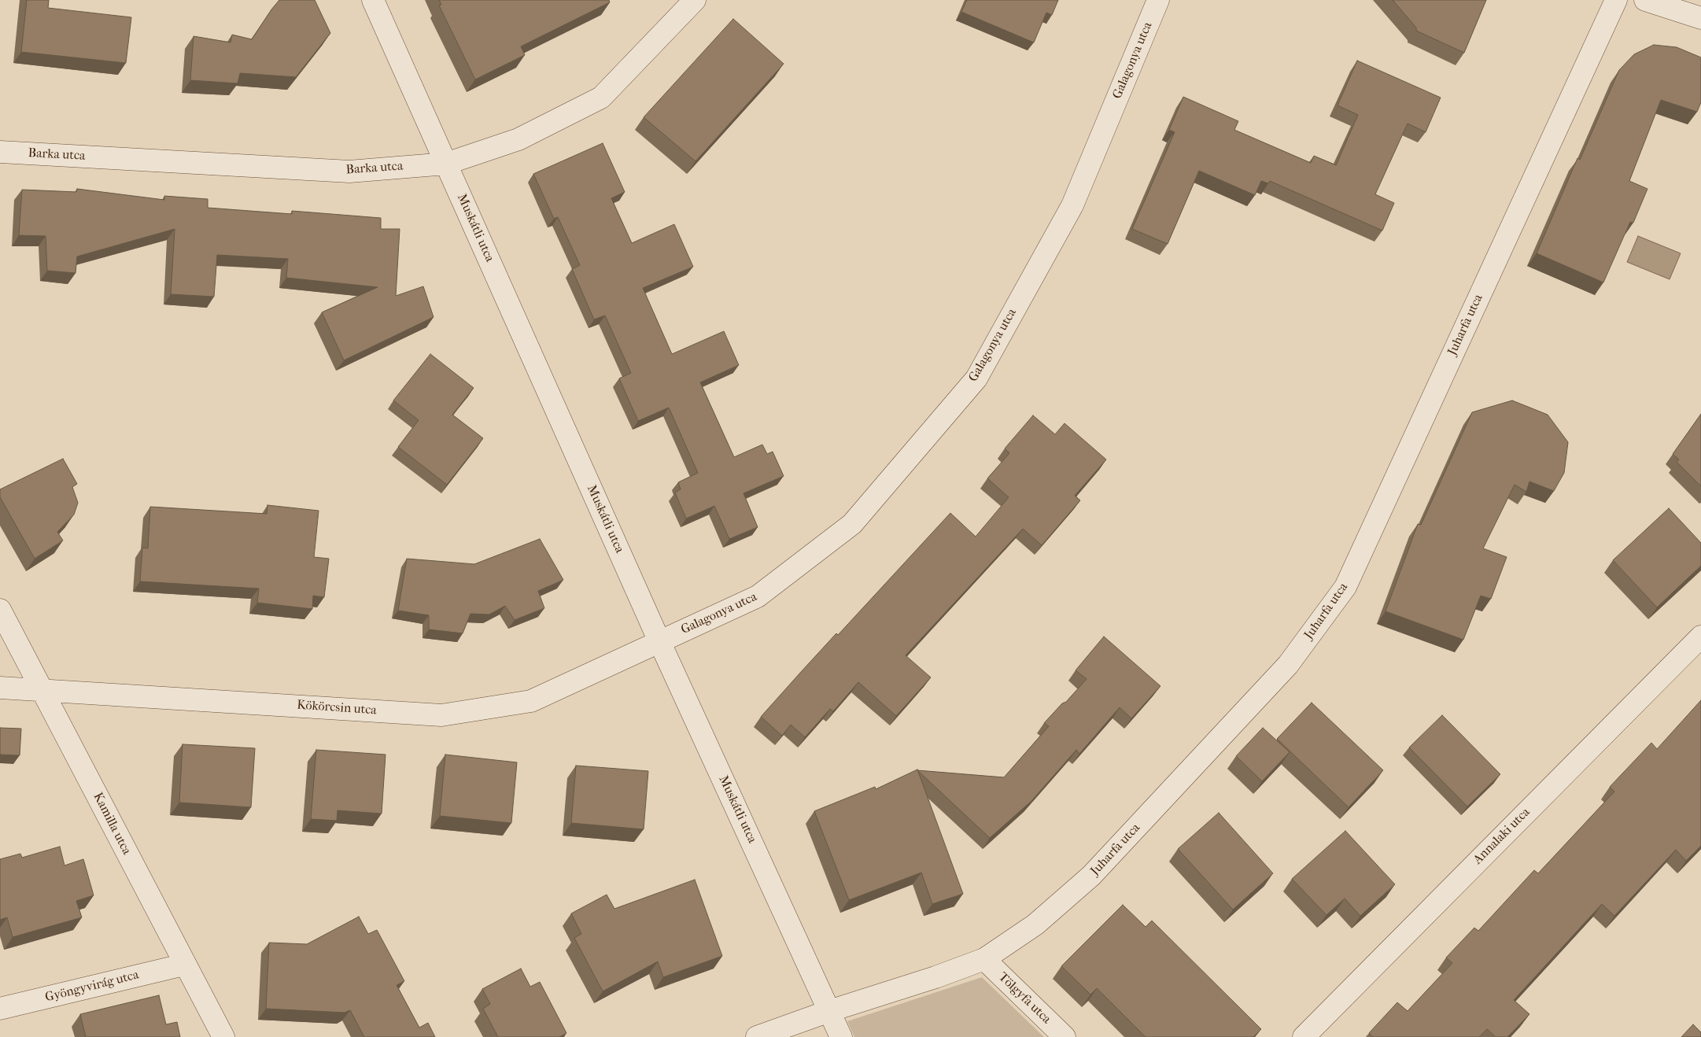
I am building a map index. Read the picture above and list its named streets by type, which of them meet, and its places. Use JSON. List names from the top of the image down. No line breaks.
{"streets":{"street":["Galagonya utca","Barka utca","Muskátli utca","Juharfa utca","Kökörcsin utca","Kamilla utca","Annalaki utca","Gyöngyvirág utca","Tölgyfa utca"]},"crossings":[["Galagonya utca","Muskátli utca"],["Galagonya utca","Kökörcsin utca"],["Barka utca","Muskátli utca"],["Muskátli utca","Juharfa utca"],["Muskátli utca","Kökörcsin utca"],["Juharfa utca","Tölgyfa utca"],["Kökörcsin utca","Kamilla utca"],["Kamilla utca","Gyöngyvirág utca"]]}
